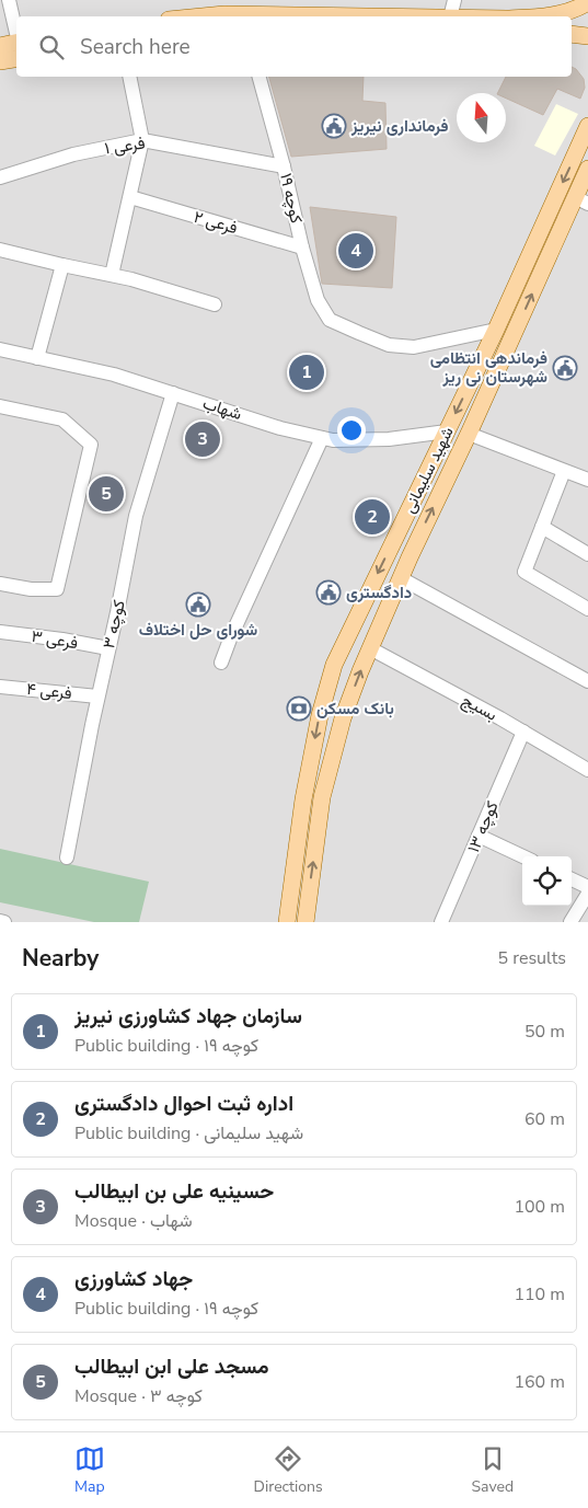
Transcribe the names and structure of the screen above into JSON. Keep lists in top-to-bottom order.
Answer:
{
  "streets": {
    "main road": ["شهید سلیمانی"],
    "street": [
      "فرعی ۱",
      "کوچه ۱۹",
      "فرعی ۲",
      "شهاب",
      "کوچه ۳",
      "فرعی ۳",
      "فرعی ۴",
      "بسیج",
      "کوچه ۱۳"
    ]
  },
  "crossings": [
    ["فرعی ۱", "کوچه ۱۹"],
    ["کوچه ۱۹", "فرعی ۲"],
    ["کوچه ۱۹", "شهید سلیمانی"],
    ["شهاب", "شهید سلیمانی"],
    ["شهاب", "کوچه ۳"],
    ["شهید سلیمانی", "بسیج"],
    ["کوچه ۳", "فرعی ۳"],
    ["کوچه ۳", "فرعی ۴"],
    ["بسیج", "کوچه ۱۳"]
  ],
  "places": {
    "public building": [
      "فرمانداری نیریز",
      "فرماندهی انتظامی شهرستان نی ریز",
      "دادگستری",
      "شورای حل اختلاف"
    ],
    "bank": ["بانک مسکن"]
  },
  "north": "top",
  "page": {
    "search": "Search here",
    "pins": [
      "4",
      "1",
      "3",
      "5",
      "2"
    ],
    "heading": ["Nearby", "5 results"],
    "list": [
      {
        "mark": "1",
        "name": "سازمان جهاد کشاورزی نیریز",
        "note": "Public building · کوچه ۱۹",
        "value": "50 m"
      },
      {
        "mark": "2",
        "name": "اداره ثبت احوال دادگستری",
        "note": "Public building · شهید سلیمانی",
        "value": "60 m"
      },
      {
        "mark": "3",
        "name": "حسینیه علی بن ابیطالب",
        "note": "Mosque · شهاب",
        "value": "100 m"
      },
      {
        "mark": "4",
        "name": "جهاد کشاورزی",
        "note": "Public building · کوچه ۱۹",
        "value": "110 m"
      },
      {
        "mark": "5",
        "name": "مسجد علی ابن ابیطالب",
        "note": "Mosque · کوچه ۳",
        "value": "160 m"
      }
    ],
    "nav": ["Map", "Directions", "Saved"]
  }
}
